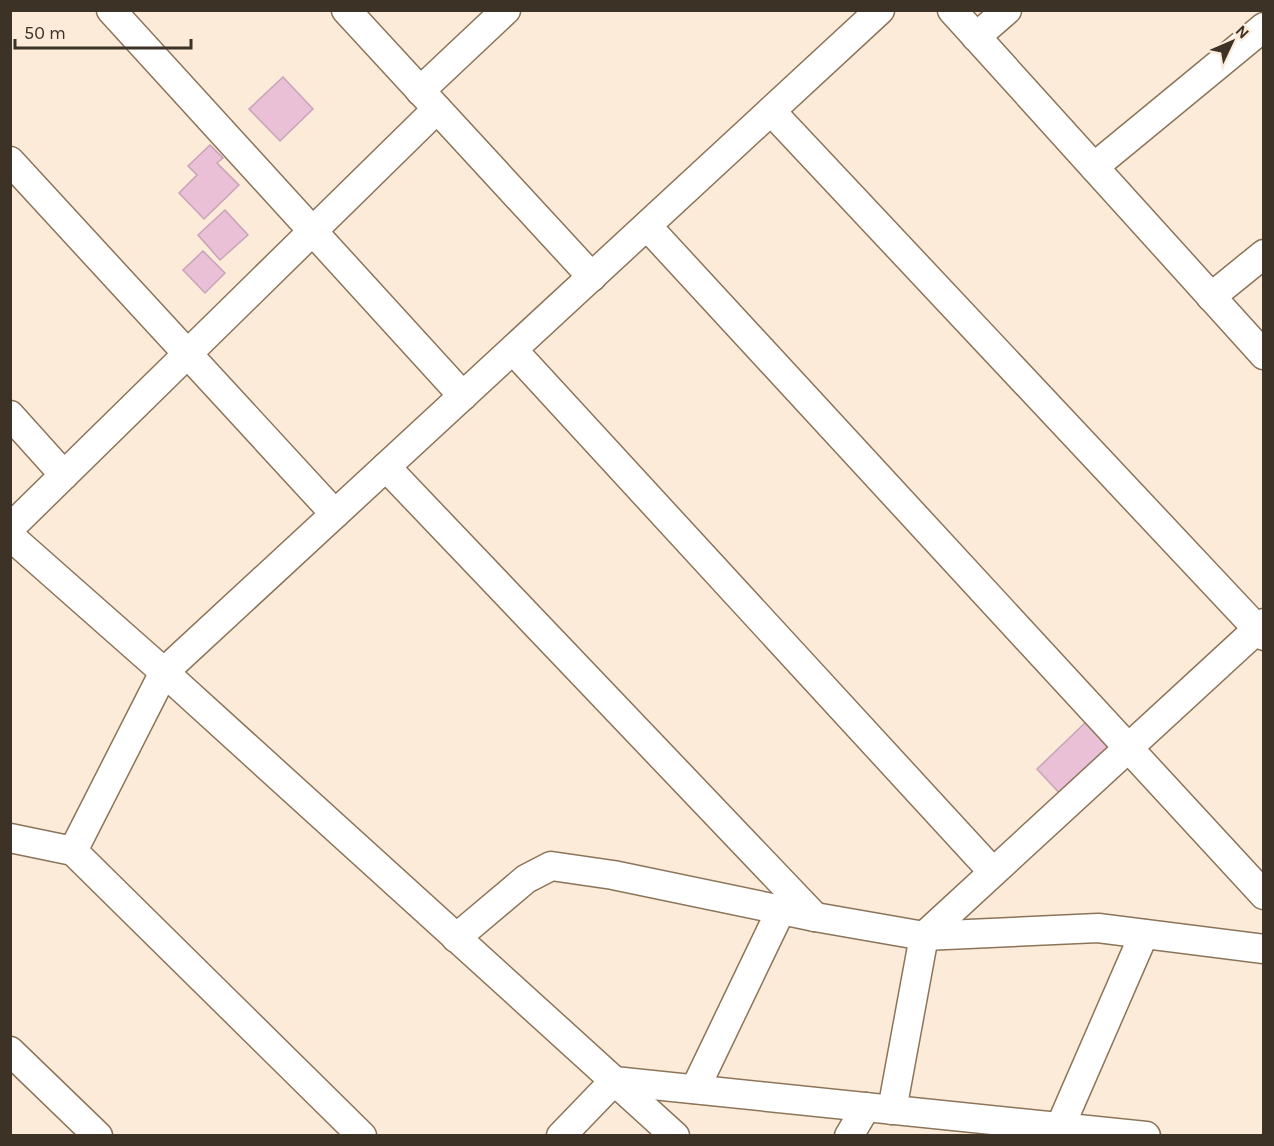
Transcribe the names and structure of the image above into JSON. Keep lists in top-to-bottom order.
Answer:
{
  "scale_bar": "50 m",
  "north": "top right"
}
